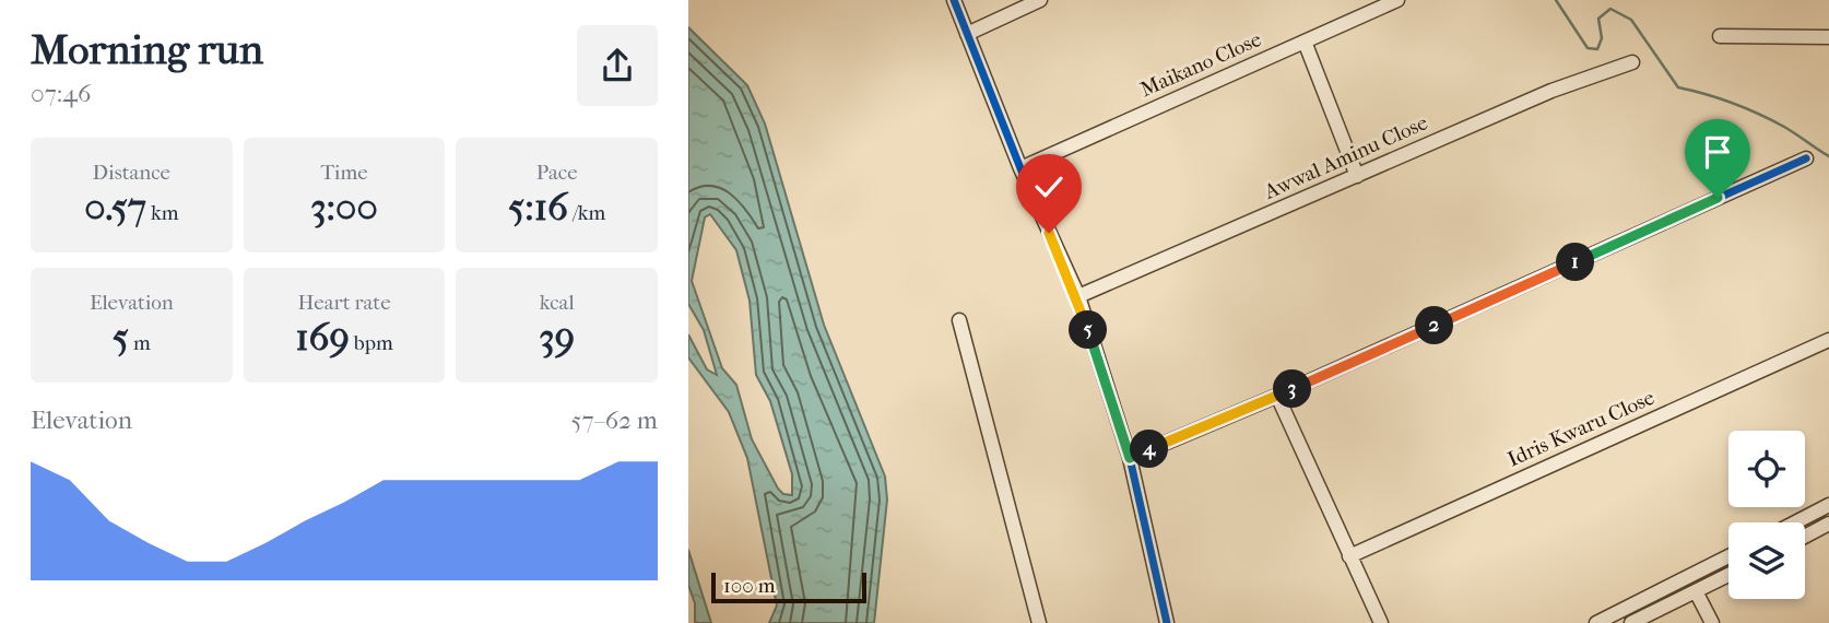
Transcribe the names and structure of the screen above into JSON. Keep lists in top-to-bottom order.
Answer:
{
  "streets": {
    "street": ["Maikano Close", "Awwal Aminu Close", "Idris Kwaru Close"]
  },
  "scale_bar": "100 m",
  "page": {
    "heading": ["Morning run", "07:46"],
    "stats": [
      ["Distance", "0.57 km"],
      ["Time", "3:00"],
      ["Pace", "5:16 /km"],
      ["Elevation", "5 m"],
      ["Heart rate", "169 bpm"],
      ["kcal", "39"]
    ],
    "pins": [
      "1",
      "2",
      "5",
      "3",
      "4"
    ],
    "chart": ["Elevation", "57–62 m"],
    "scale": "100 m"
  }
}
